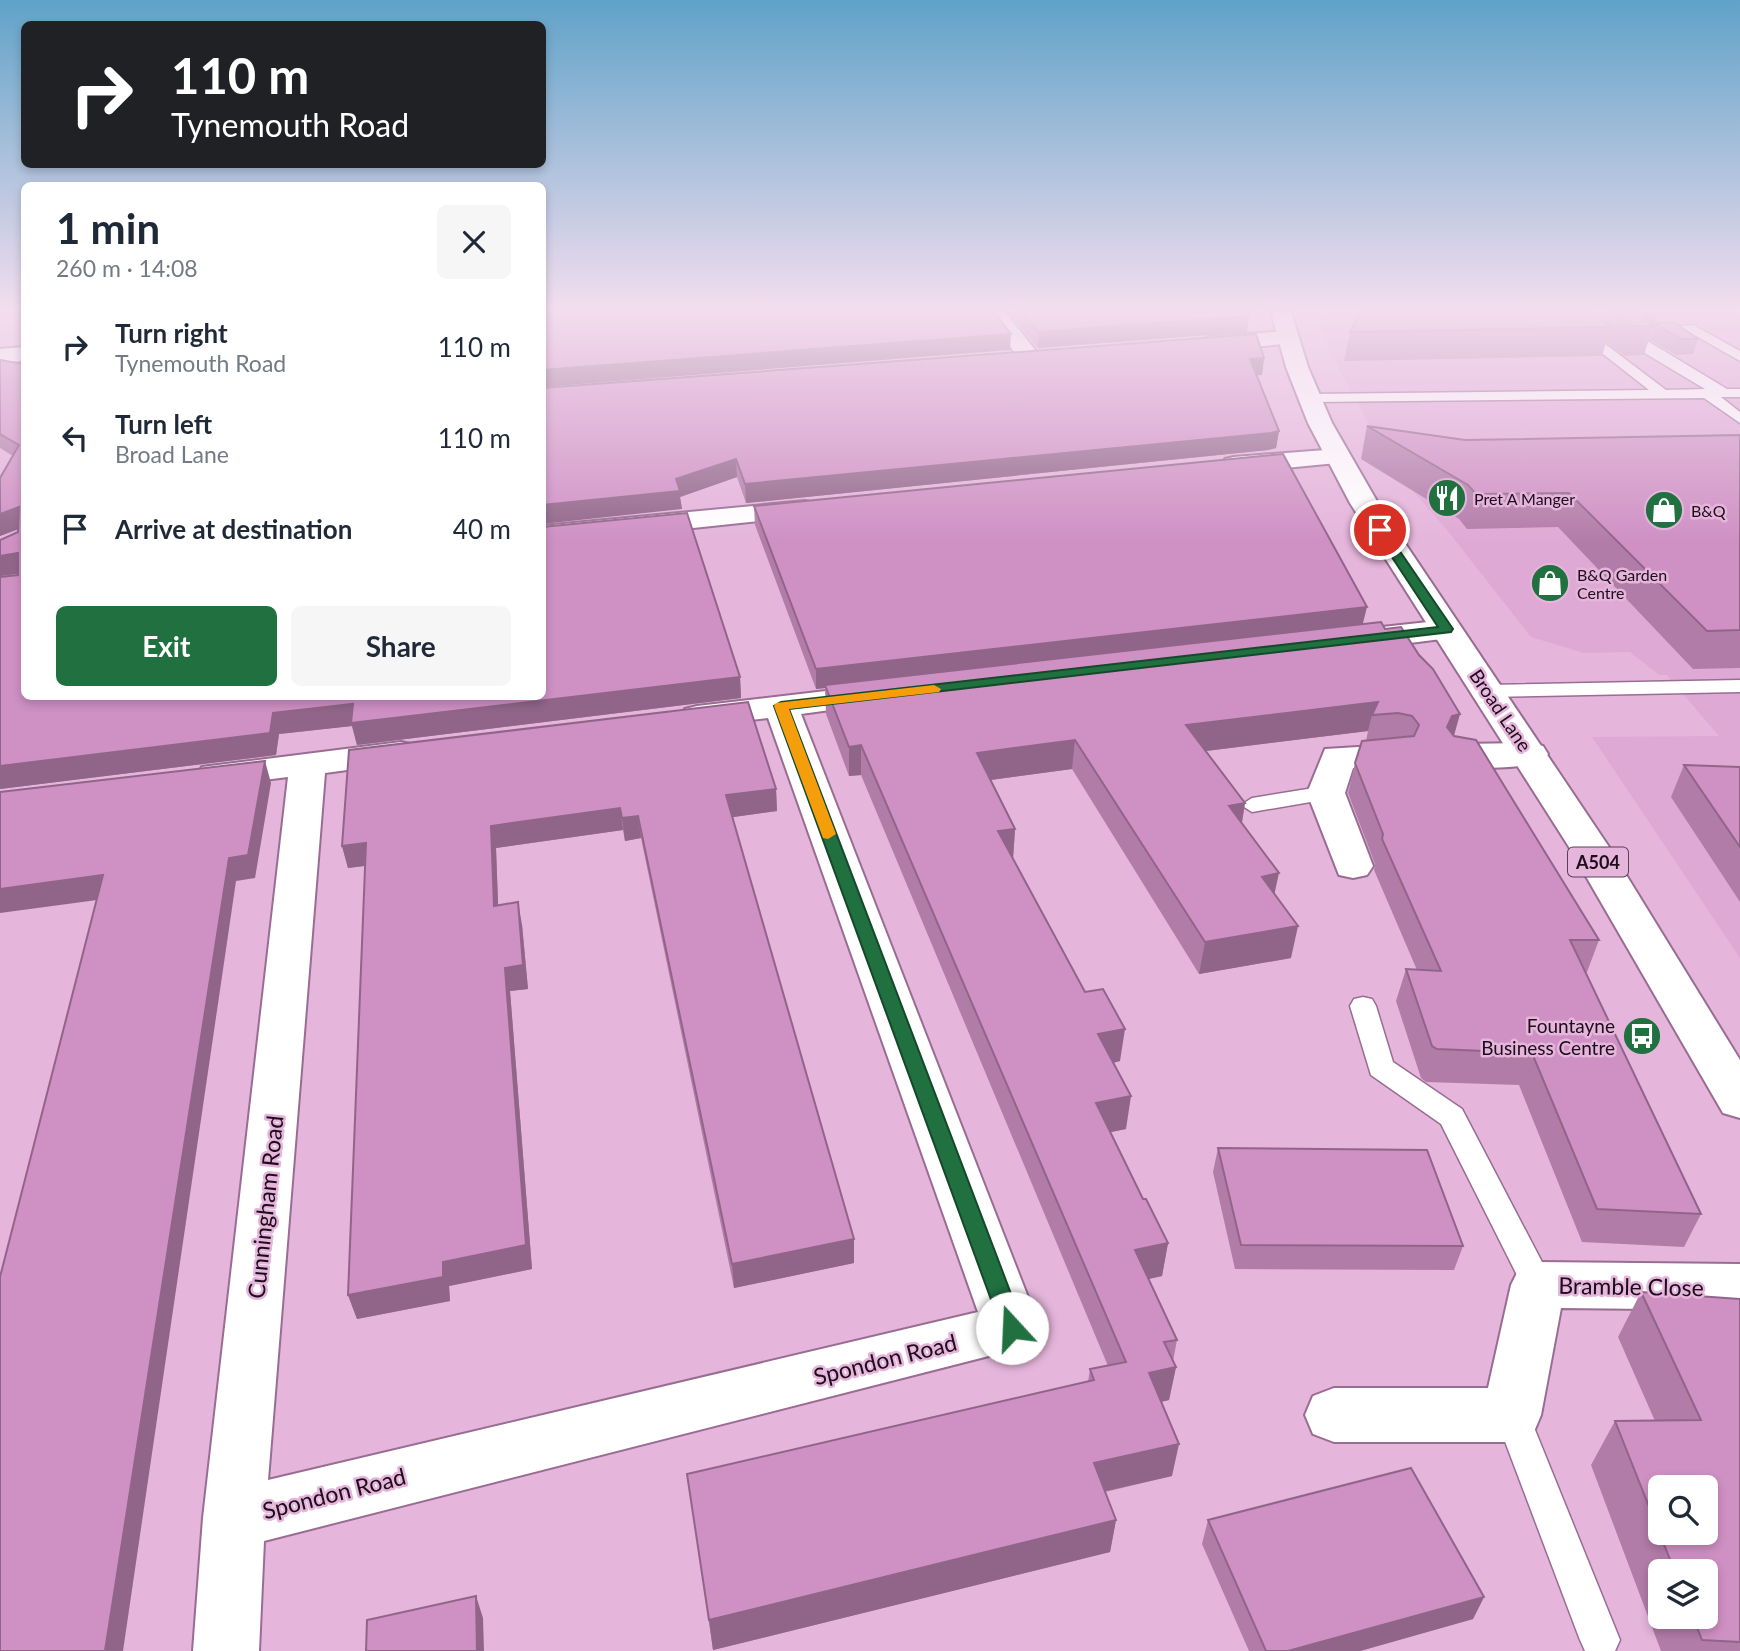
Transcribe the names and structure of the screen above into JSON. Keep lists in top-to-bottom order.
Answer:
{
  "streets": {
    "street": [
      "Broad Lane",
      "A504",
      "Cunningham Road",
      "Bramble Close",
      "Spondon Road"
    ]
  },
  "crossings": [
    ["Cunningham Road", "Spondon Road"]
  ],
  "places": {
    "restaurant": ["Pret A Manger"],
    "shop": ["B&Q", "B&Q Garden Centre"],
    "bus stop": ["Fountayne Business Centre"]
  },
  "page": {
    "turn": ["110 m", "Tynemouth Road"],
    "heading": ["1 min", "260 m · 14:08"],
    "list": [
      {
        "name": "Turn right",
        "note": "Tynemouth Road",
        "value": "110 m"
      },
      {
        "name": "Turn left",
        "note": "Broad Lane",
        "value": "110 m"
      },
      {
        "name": "Arrive at destination",
        "value": "40 m"
      }
    ],
    "buttons": ["Exit", "Share"]
  }
}
